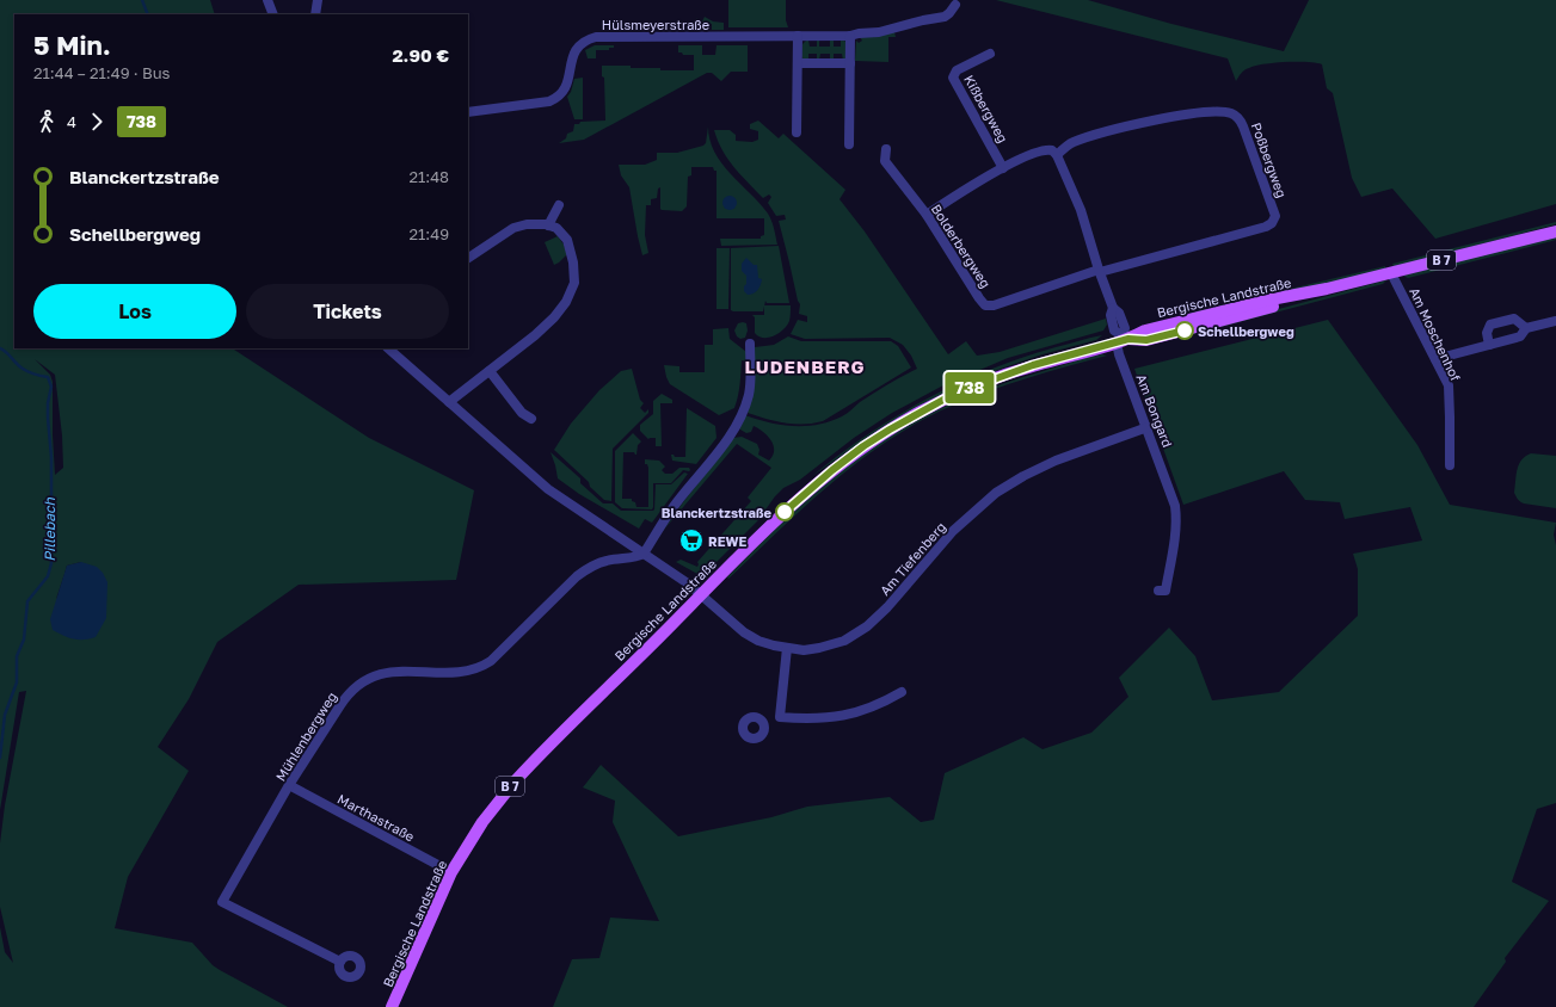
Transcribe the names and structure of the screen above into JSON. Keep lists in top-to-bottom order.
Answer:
{
  "streets": {
    "main road": ["B 7", "Bergische Landstraße"],
    "street": [
      "Hülsmeyerstraße",
      "Kißbergweg",
      "Poßbergweg",
      "Bolderbergweg",
      "Am Moschenhof",
      "Am Bongard",
      "Am Tiefenberg",
      "Mühlenbergweg",
      "Marthastraße"
    ]
  },
  "crossings": [
    ["Poßbergweg", "Bolderbergweg"],
    ["Bergische Landstraße", "Am Moschenhof"],
    ["Bergische Landstraße", "Am Bongard"],
    ["Bergische Landstraße", "Am Tiefenberg"],
    ["Bergische Landstraße", "Marthastraße"],
    ["Am Bongard", "Am Tiefenberg"],
    ["Mühlenbergweg", "Marthastraße"]
  ],
  "districts": ["LUDENBERG"],
  "water": ["Pillebach"],
  "places": {
    "other": ["Schellbergweg", "Blanckertzstraße"],
    "supermarket": ["REWE"]
  },
  "lines": ["bus line 738"],
  "page": {
    "on_map": "738",
    "heading": ["5 Min.", "21:44 – 21:49 · Bus", "2.90 €"],
    "legs": ["4", "738"],
    "list": [
      {
        "name": "Blanckertzstraße",
        "value": "21:48"
      },
      {
        "name": "Schellbergweg",
        "value": "21:49"
      }
    ],
    "buttons": ["Los", "Tickets"]
  }
}
